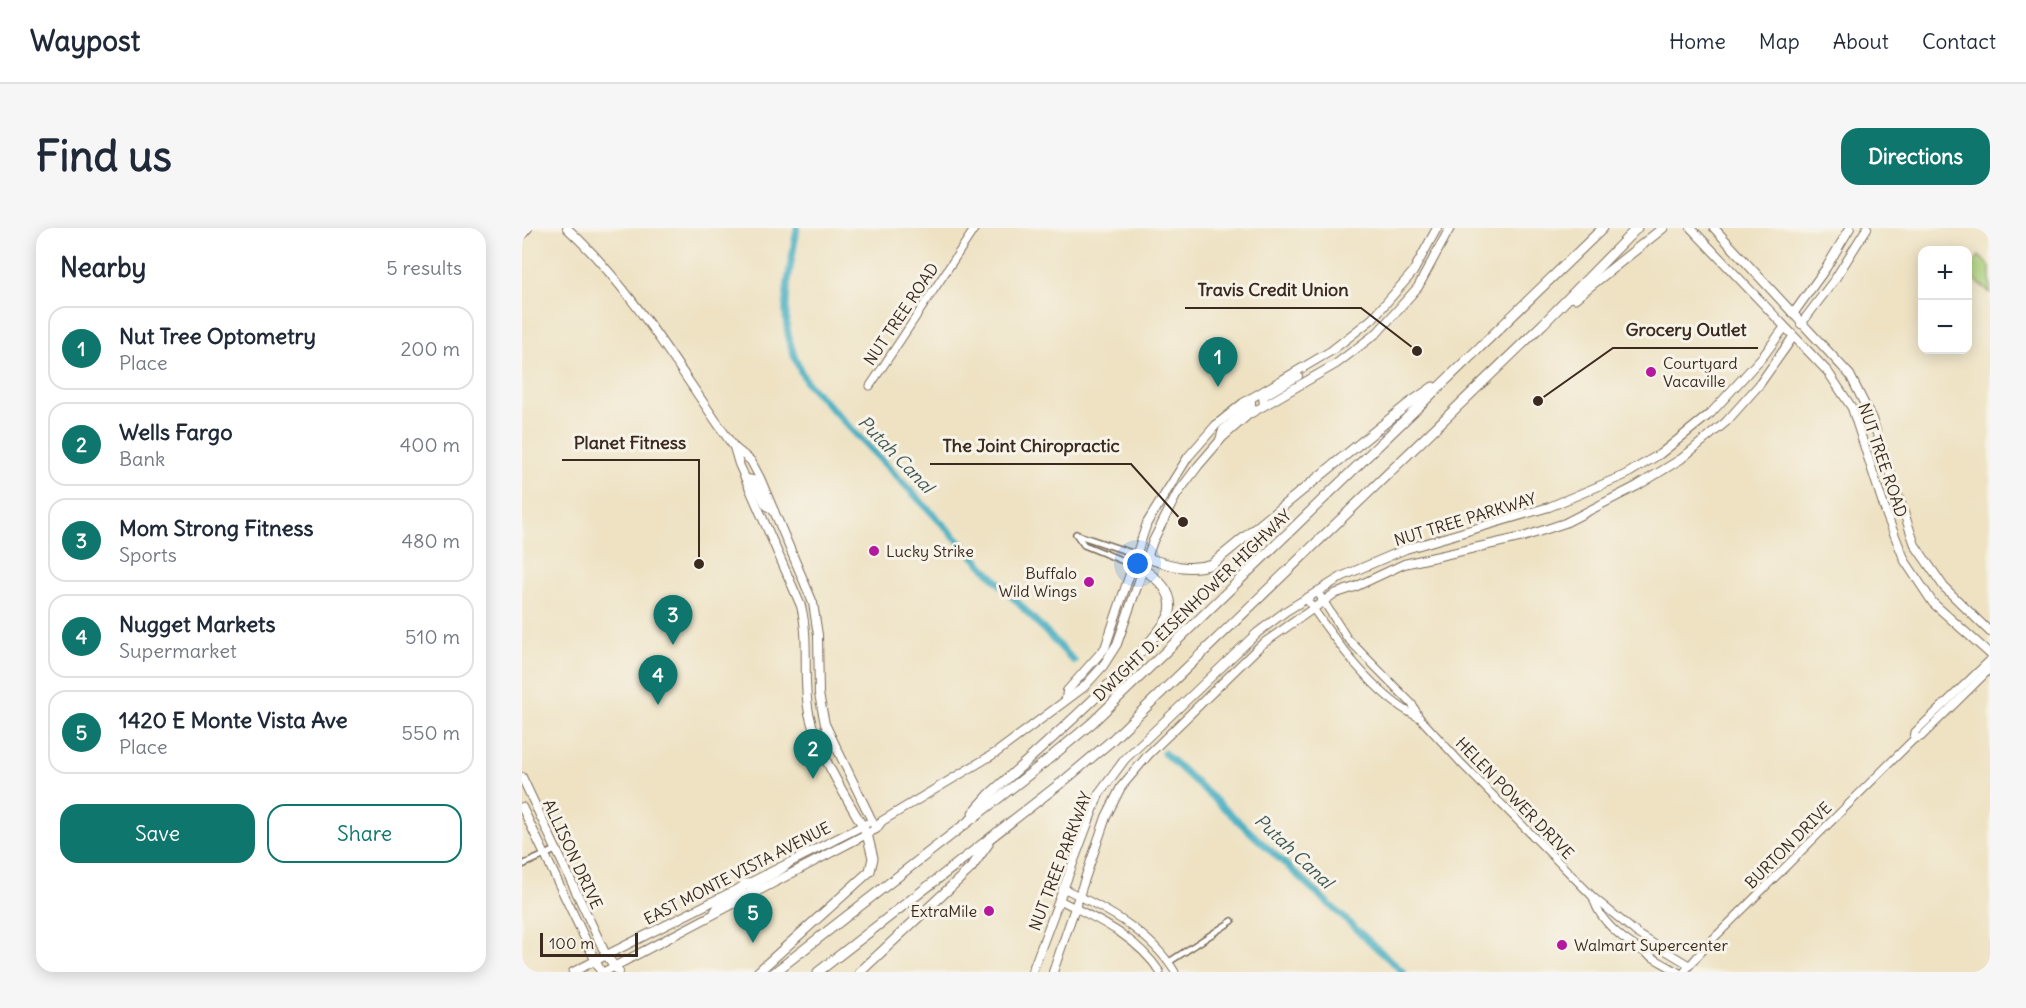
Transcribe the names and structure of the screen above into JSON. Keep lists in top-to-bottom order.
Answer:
{
  "streets": {
    "highway": ["DWIGHT D. EISENHOWER HIGHWAY"],
    "main road": [
      "NUT TREE ROAD",
      "NUT TREE PARKWAY",
      "ALLISON DRIVE",
      "EAST MONTE VISTA AVENUE"
    ],
    "street": ["HELEN POWER DRIVE", "BURTON DRIVE"]
  },
  "crossings": [
    ["NUT TREE ROAD", "NUT TREE PARKWAY"],
    ["NUT TREE PARKWAY", "HELEN POWER DRIVE"],
    ["HELEN POWER DRIVE", "BURTON DRIVE"],
    ["ALLISON DRIVE", "EAST MONTE VISTA AVENUE"]
  ],
  "water": ["Putah Canal"],
  "places": [
    "Travis Credit Union",
    "Courtyard Vacaville",
    "Grocery Outlet",
    "The Joint Chiropractic",
    "Lucky Strike",
    "Planet Fitness",
    "Buffalo Wild Wings",
    "ExtraMile",
    "Walmart Supercenter"
  ],
  "scale_bar": "100 m",
  "page": {
    "header": "Waypost",
    "nav": [
      "Home",
      "Map",
      "About",
      "Contact"
    ],
    "buttons": [
      "Directions",
      ["Save", "Share"]
    ],
    "title": "Find us",
    "heading": ["Nearby", "5 results"],
    "map_buttons": ["+", "−"],
    "list": [
      {
        "mark": "1",
        "name": "Nut Tree Optometry",
        "note": "Place",
        "value": "200 m"
      },
      {
        "mark": "2",
        "name": "Wells Fargo",
        "note": "Bank",
        "value": "400 m"
      },
      {
        "mark": "3",
        "name": "Mom Strong Fitness",
        "note": "Sports",
        "value": "480 m"
      },
      {
        "mark": "4",
        "name": "Nugget Markets",
        "note": "Supermarket",
        "value": "510 m"
      },
      {
        "mark": "5",
        "name": "1420 E Monte Vista Ave",
        "note": "Place",
        "value": "550 m"
      }
    ],
    "pins": [
      "1",
      "3",
      "4",
      "2",
      "5"
    ],
    "scale": "100 m"
  }
}
